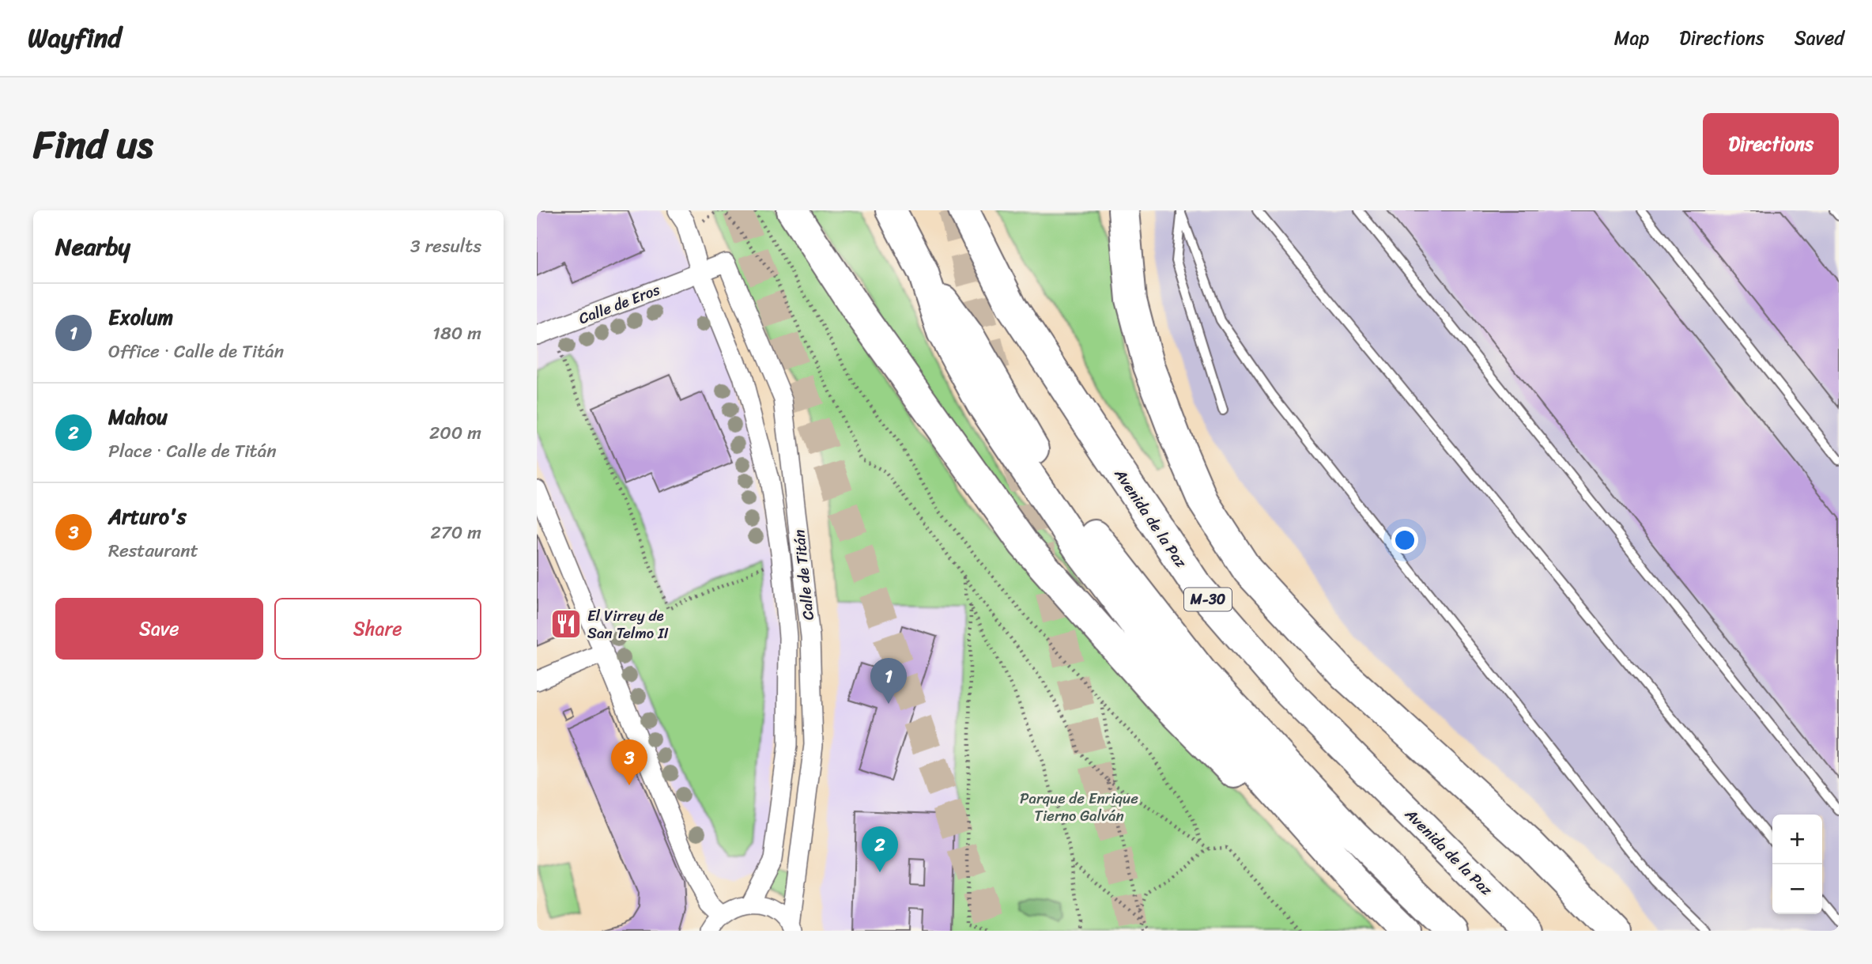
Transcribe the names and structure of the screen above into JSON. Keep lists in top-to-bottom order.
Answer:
{
  "streets": {
    "highway": ["Avenida de la Paz", "M-30"],
    "street": ["Calle de Eros", "Calle de Titán"]
  },
  "crossings": [
    ["Calle de Eros", "Calle de Titán"]
  ],
  "parks": ["Parque de Enrique Tierno Galván"],
  "places": {
    "restaurant": ["El Virrey de San Telmo II"]
  },
  "page": {
    "header": "Wayfind",
    "nav": ["Map", "Directions", "Saved"],
    "title": "Find us",
    "buttons": [
      "Directions",
      ["Save", "Share"]
    ],
    "heading": ["Nearby", "3 results"],
    "list": [
      {
        "mark": "1",
        "name": "Exolum",
        "note": "Office · Calle de Titán",
        "value": "180 m"
      },
      {
        "mark": "2",
        "name": "Mahou",
        "note": "Place · Calle de Titán",
        "value": "200 m"
      },
      {
        "mark": "3",
        "name": "Arturo's",
        "note": "Restaurant",
        "value": "270 m"
      }
    ],
    "pins": ["1", "3", "2"],
    "map_buttons": ["+", "−"]
  }
}
